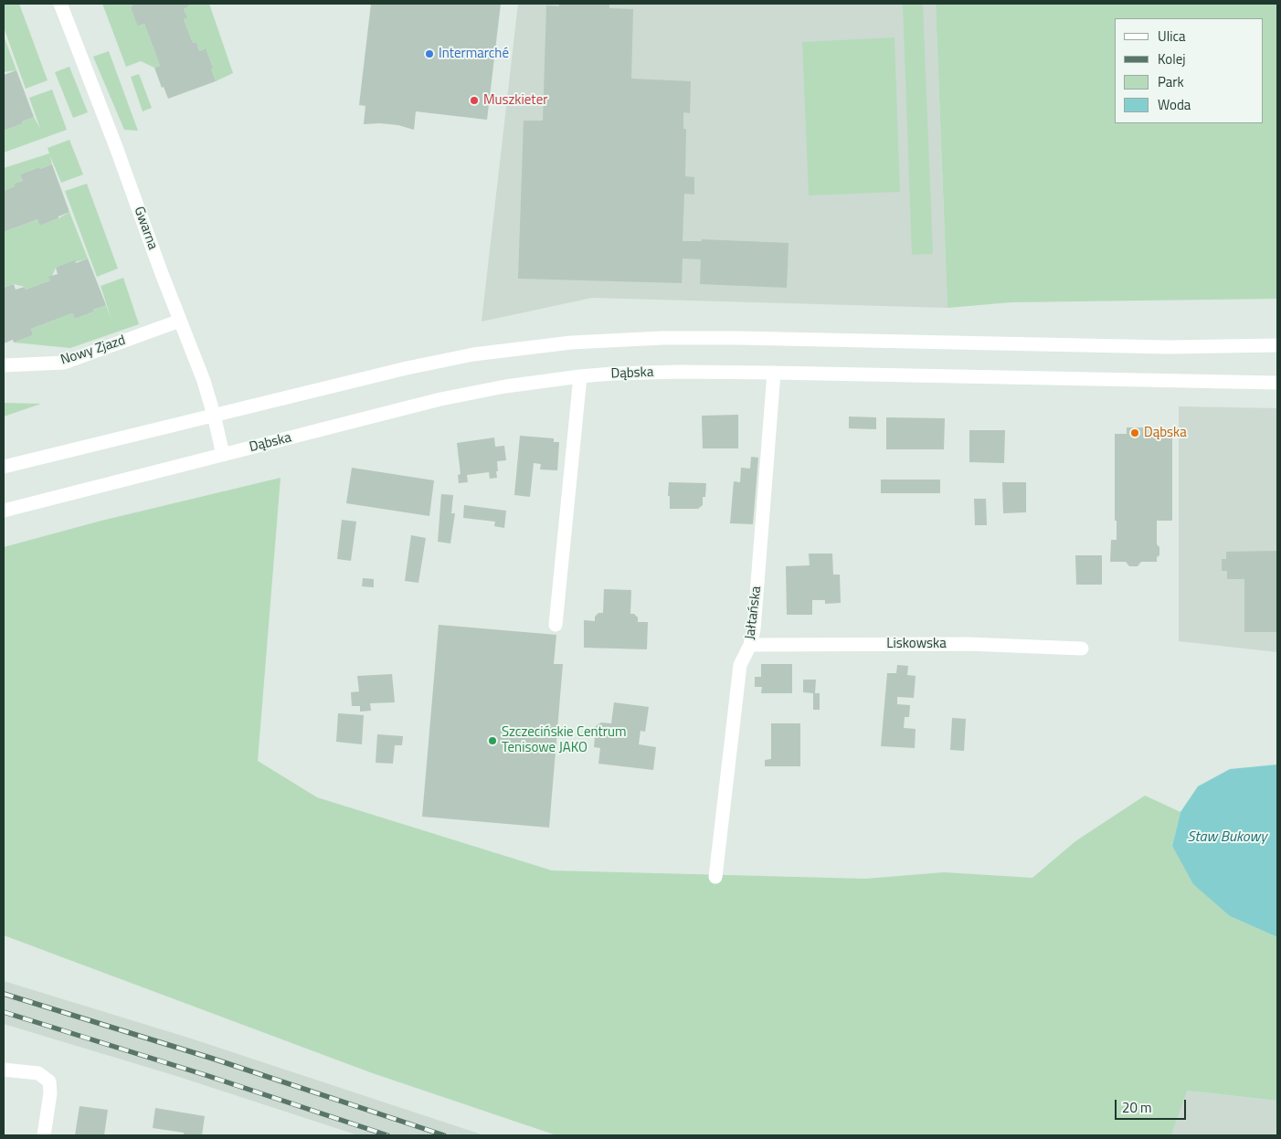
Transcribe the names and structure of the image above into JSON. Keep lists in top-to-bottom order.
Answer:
{
  "streets": {
    "street": [
      "Gwarna",
      "Nowy Zjazd",
      "Dąbska",
      "Jałtańska",
      "Liskowska"
    ]
  },
  "crossings": [
    ["Gwarna", "Nowy Zjazd"],
    ["Gwarna", "Dąbska"],
    ["Dąbska", "Jałtańska"],
    ["Jałtańska", "Liskowska"]
  ],
  "water": ["Staw Bukowy"],
  "places": [
    "Intermarché",
    "Muszkieter",
    "Dąbska",
    "Szczecińskie Centrum Tenisowe JAKO"
  ],
  "legend": [
    "Ulica",
    "Kolej",
    "Park",
    "Woda"
  ],
  "scale_bar": "20 m"
}
